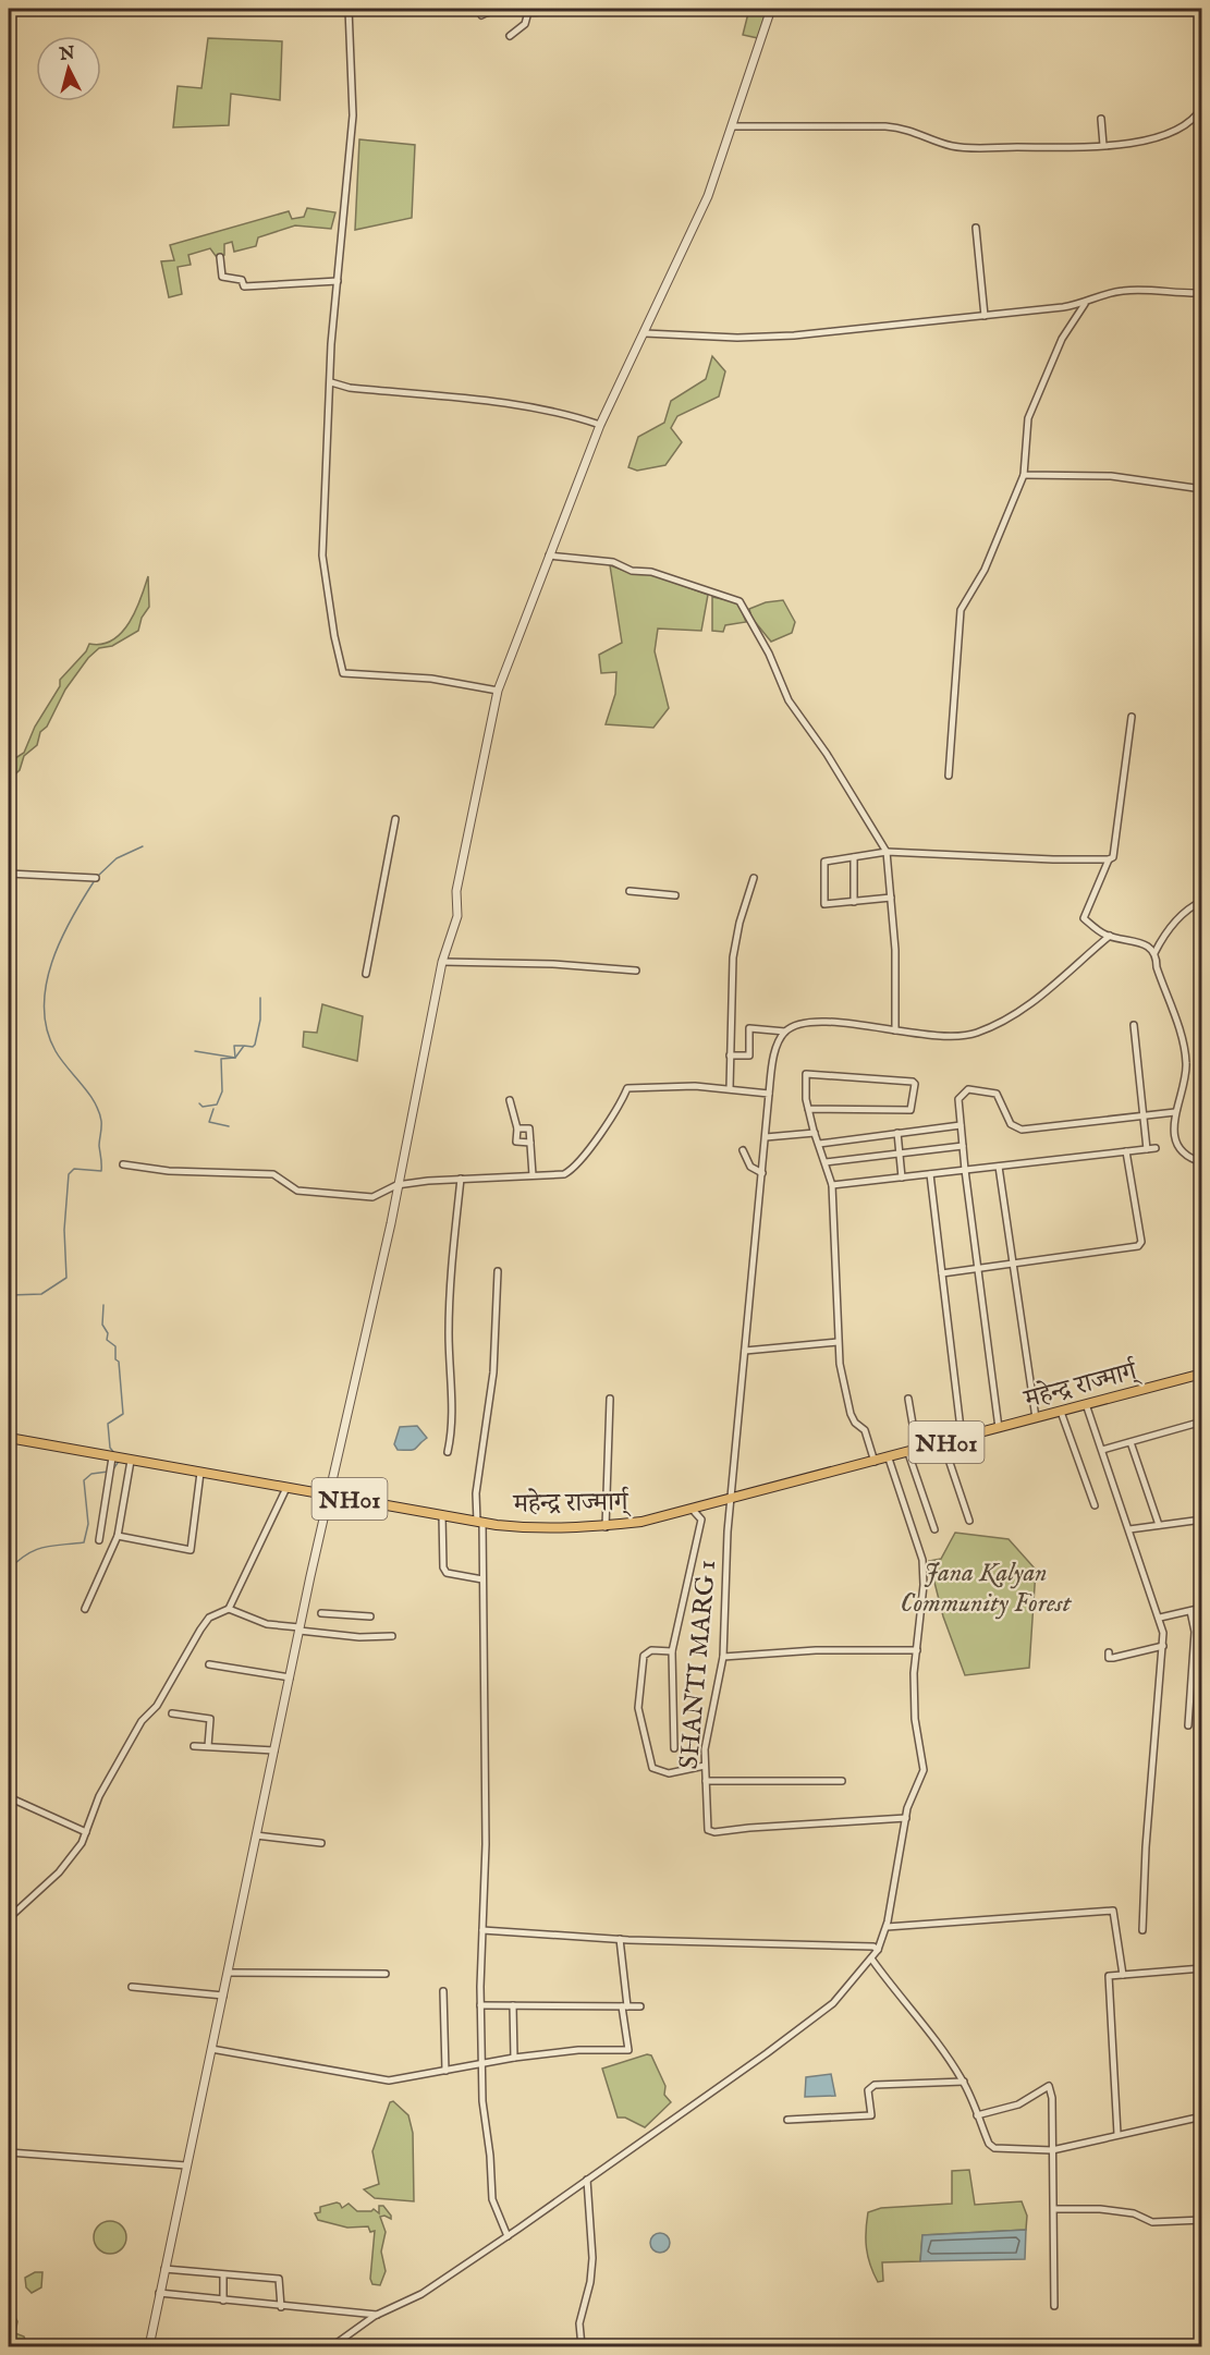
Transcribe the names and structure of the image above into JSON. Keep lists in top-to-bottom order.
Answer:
{
  "streets": {
    "highway": ["महेन्द्र राज्मार्ग्", "NH01"],
    "street": ["SHANTI MARG 1"]
  },
  "crossings": [
    ["महेन्द्र राज्मार्ग्", "SHANTI MARG 1"]
  ],
  "parks": ["Jana Kalyan Community Forest"],
  "north": "top"
}
